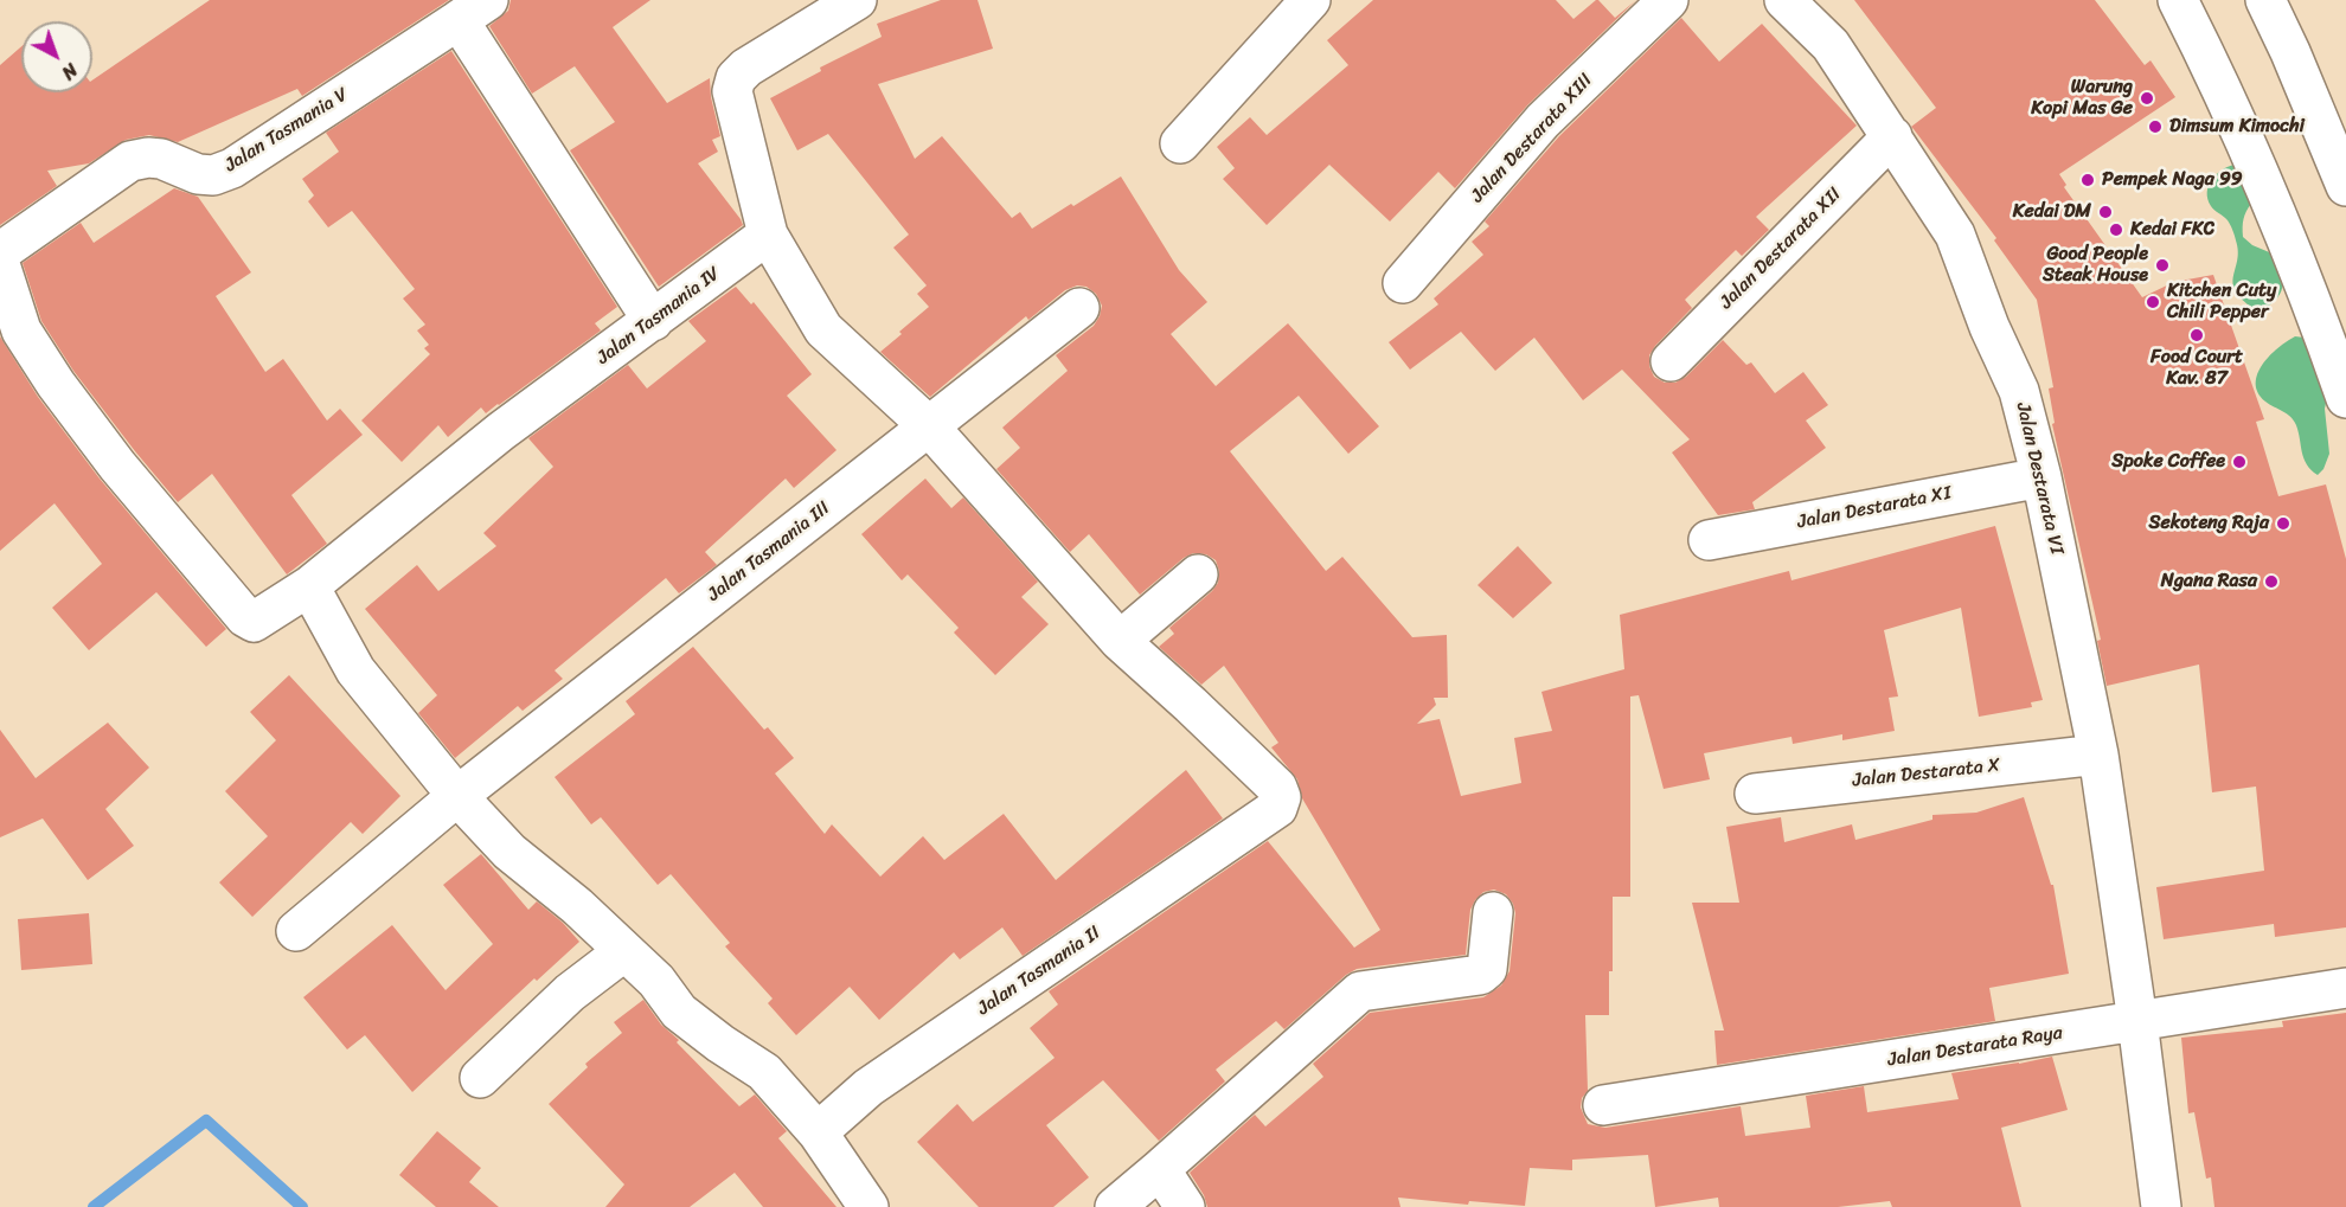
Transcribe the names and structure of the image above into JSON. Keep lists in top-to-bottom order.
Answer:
{
  "streets": {
    "street": [
      "Jalan Tasmania V",
      "Jalan Destarata XIII",
      "Jalan Destarata XII",
      "Jalan Tasmania IV",
      "Jalan Destarata VI",
      "Jalan Destarata XI",
      "Jalan Tasmania III",
      "Jalan Destarata X",
      "Jalan Tasmania II",
      "Jalan Destarata Raya"
    ]
  },
  "crossings": [
    ["Jalan Tasmania V", "Jalan Tasmania IV"],
    ["Jalan Destarata XII", "Jalan Destarata VI"],
    ["Jalan Destarata VI", "Jalan Destarata XI"],
    ["Jalan Destarata VI", "Jalan Destarata X"],
    ["Jalan Destarata VI", "Jalan Destarata Raya"]
  ],
  "places": [
    "Warung Kopi Mas Ge",
    "Dimsum Kimochi",
    "Pempek Naga 99",
    "Kedai DM",
    "Kedai FKC",
    "Good People Steak House",
    "Kitchen Cuty Chili Pepper",
    "Food Court Kav. 87",
    "Spoke Coffee",
    "Sekoteng Raja",
    "Ngana Rasa"
  ],
  "north": "bottom right"
}
